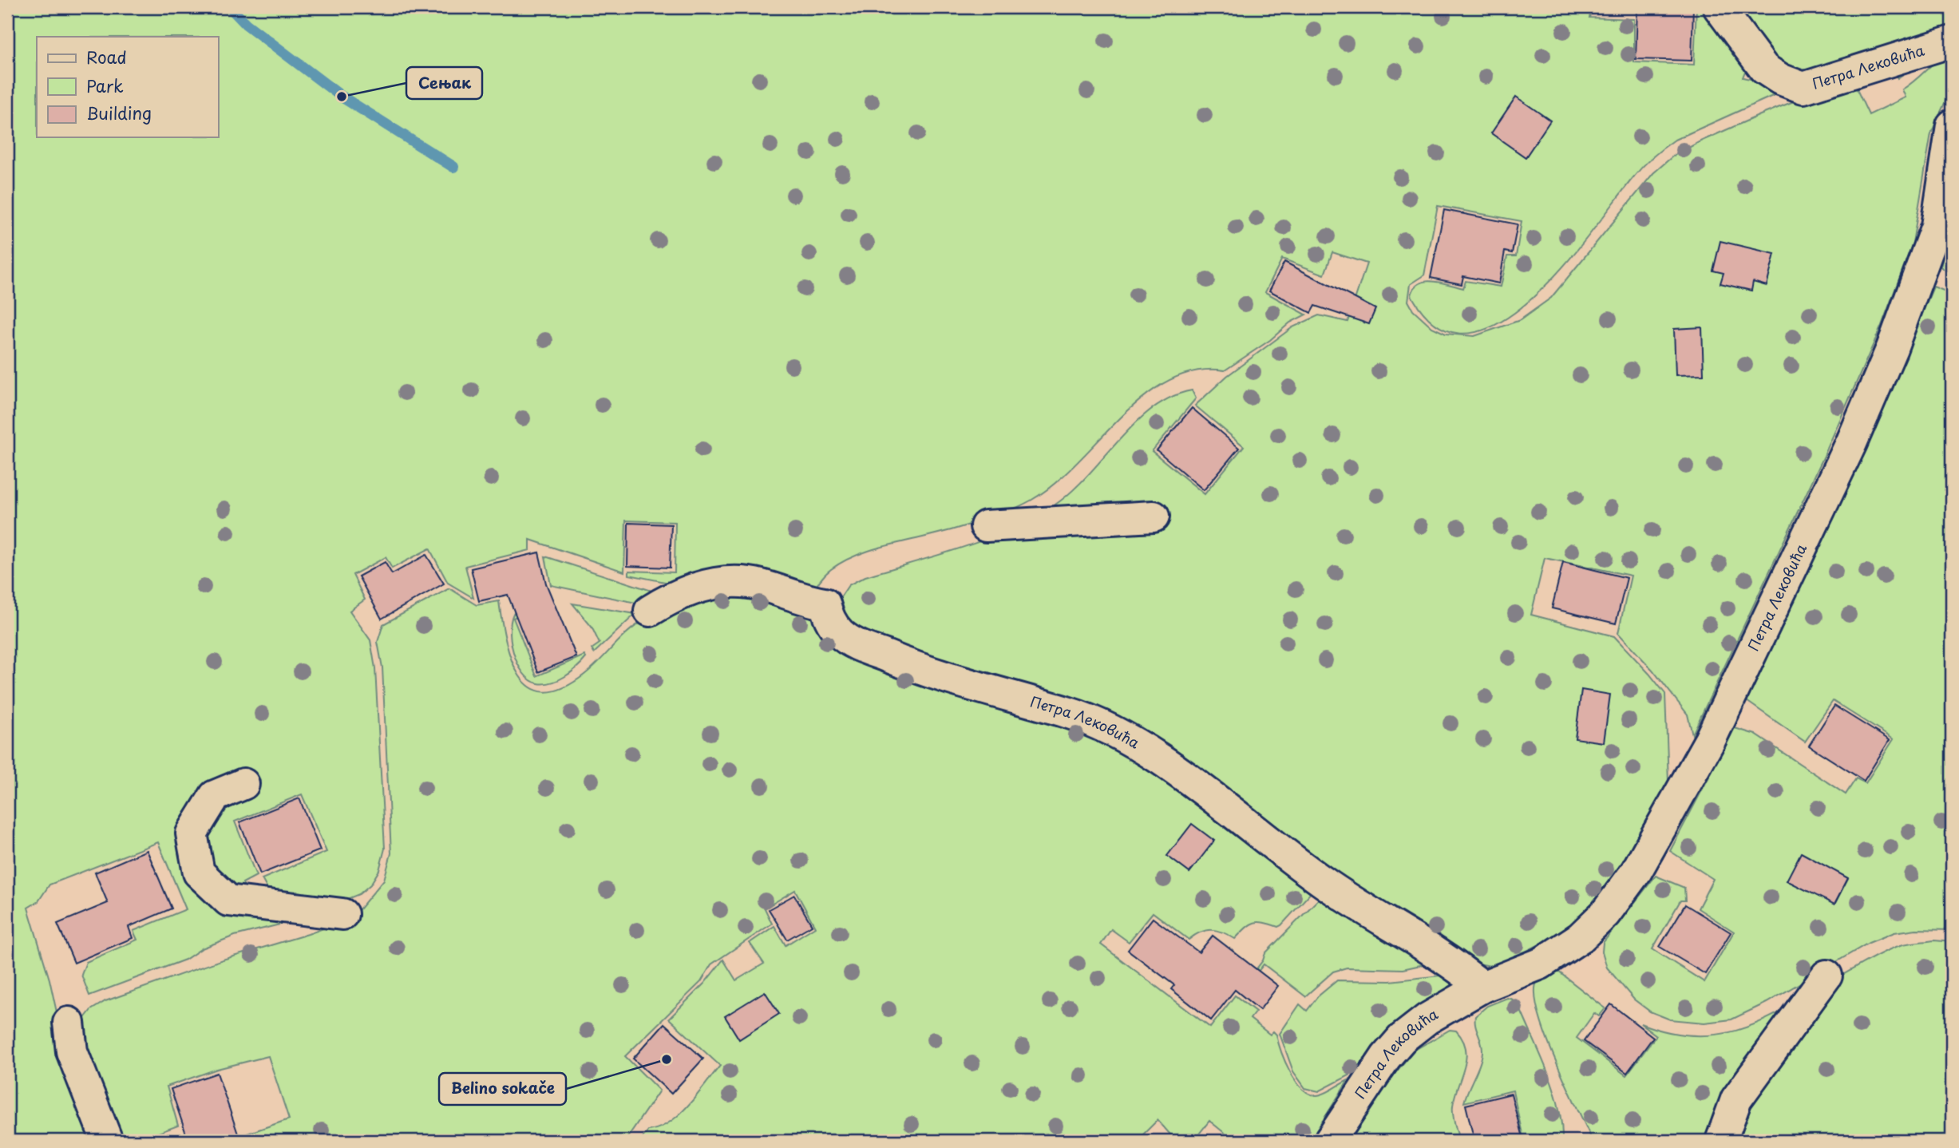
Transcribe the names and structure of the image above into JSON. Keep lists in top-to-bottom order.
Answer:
{
  "streets": {
    "street": ["Петра Лековића"]
  },
  "places": ["Сењак", "Belino sokače"],
  "legend": ["Road", "Park", "Building"]
}
